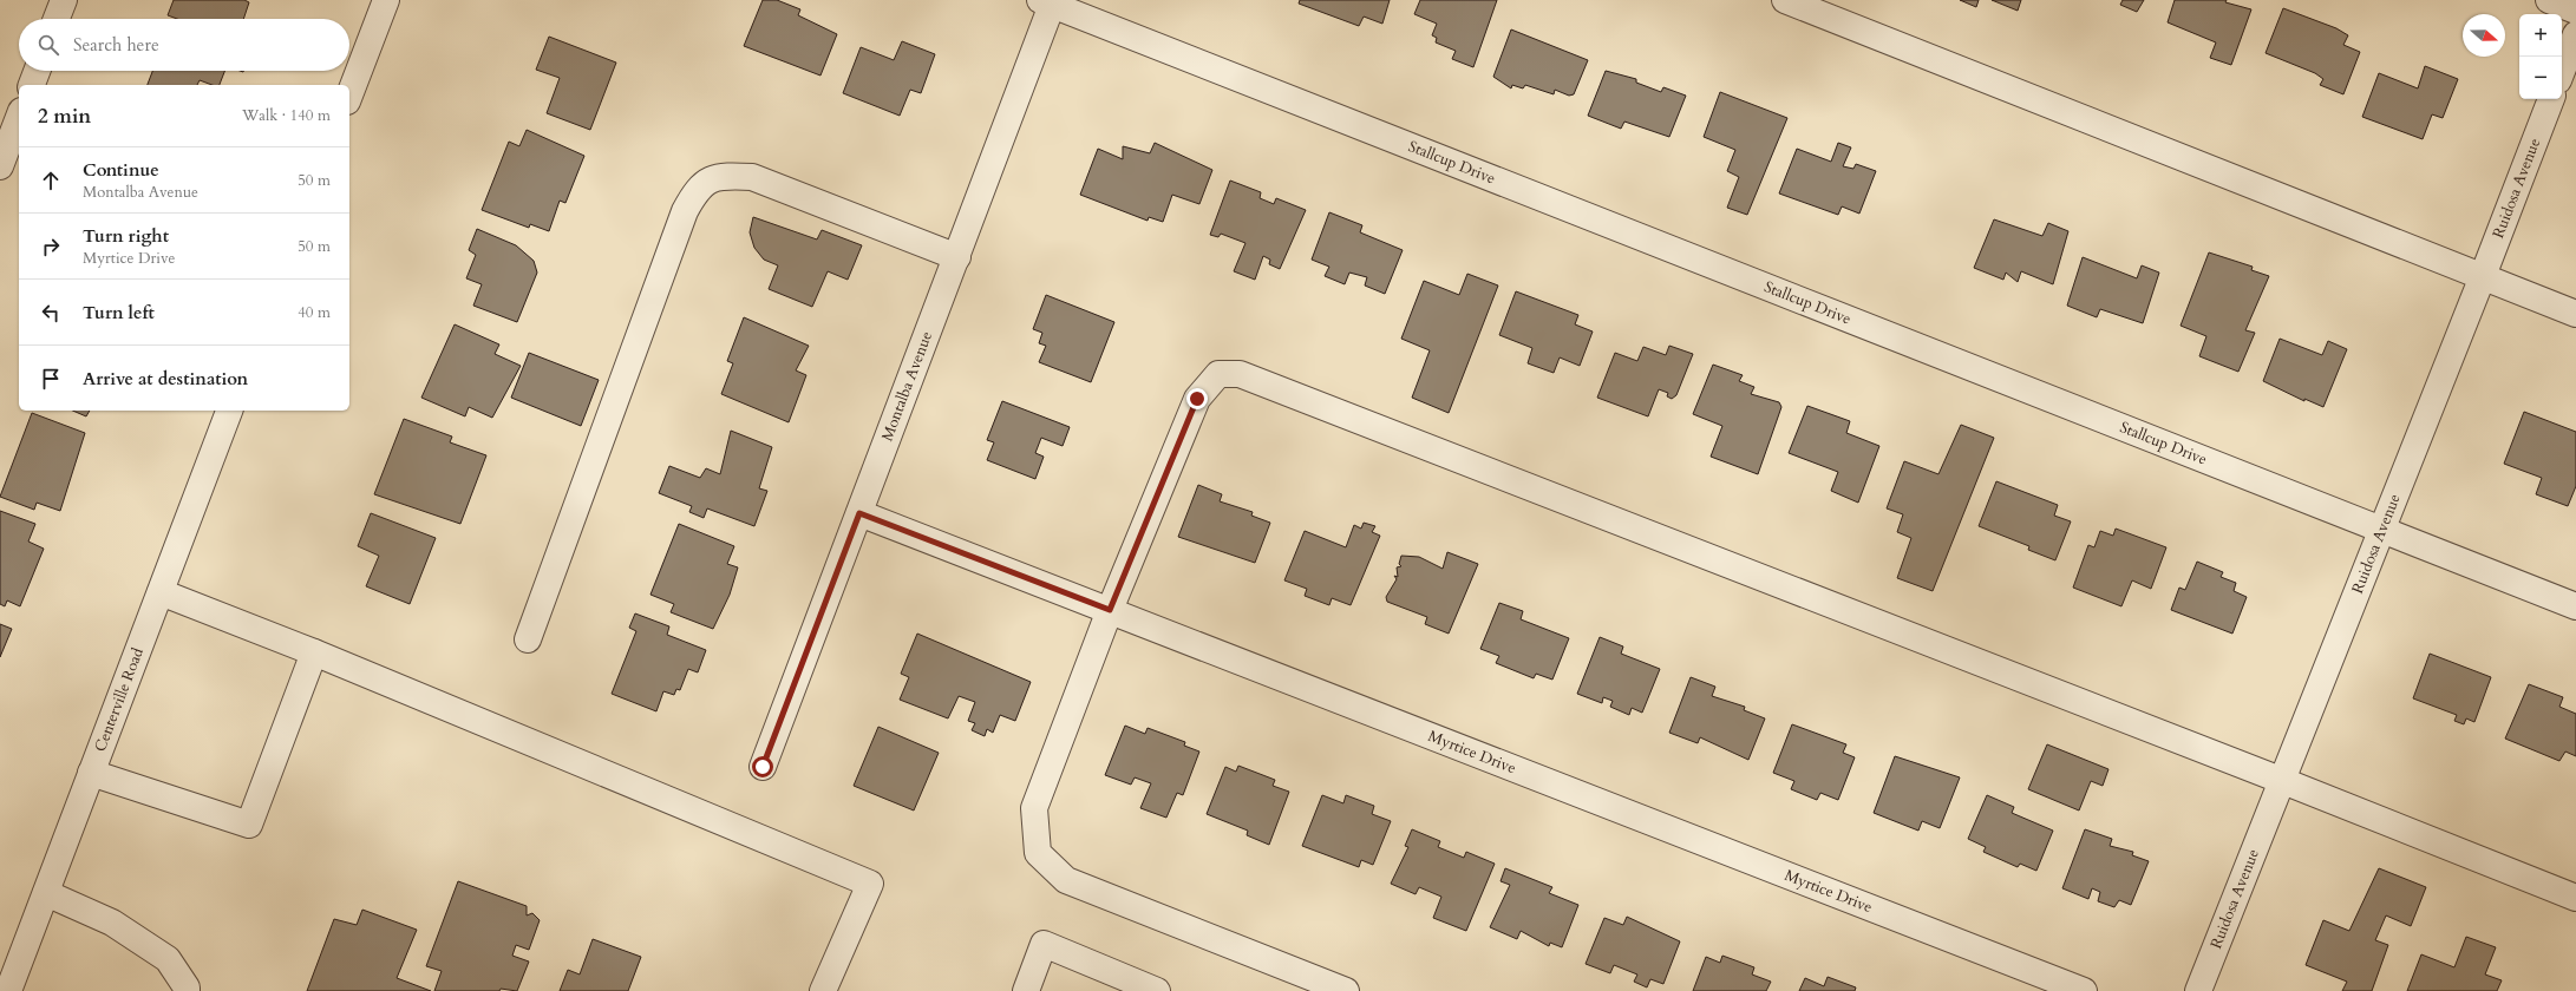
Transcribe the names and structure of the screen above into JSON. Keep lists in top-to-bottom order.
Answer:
{
  "streets": {
    "street": [
      "Stallcup Drive",
      "Ruidosa Avenue",
      "Montalba Avenue",
      "Centerville Road",
      "Myrtice Drive"
    ]
  },
  "crossings": [
    ["Stallcup Drive", "Ruidosa Avenue"],
    ["Stallcup Drive", "Montalba Avenue"],
    ["Montalba Avenue", "Myrtice Drive"]
  ],
  "north": "right",
  "page": {
    "map_buttons": ["+", "−"],
    "search": "Search here",
    "heading": ["2 min", "Walk · 140 m"],
    "list": [
      ["Continue", "Montalba Avenue", "50 m"],
      ["Turn right", "Myrtice Drive", "50 m"],
      ["Turn left", "40 m"],
      "Arrive at destination"
    ]
  }
}
